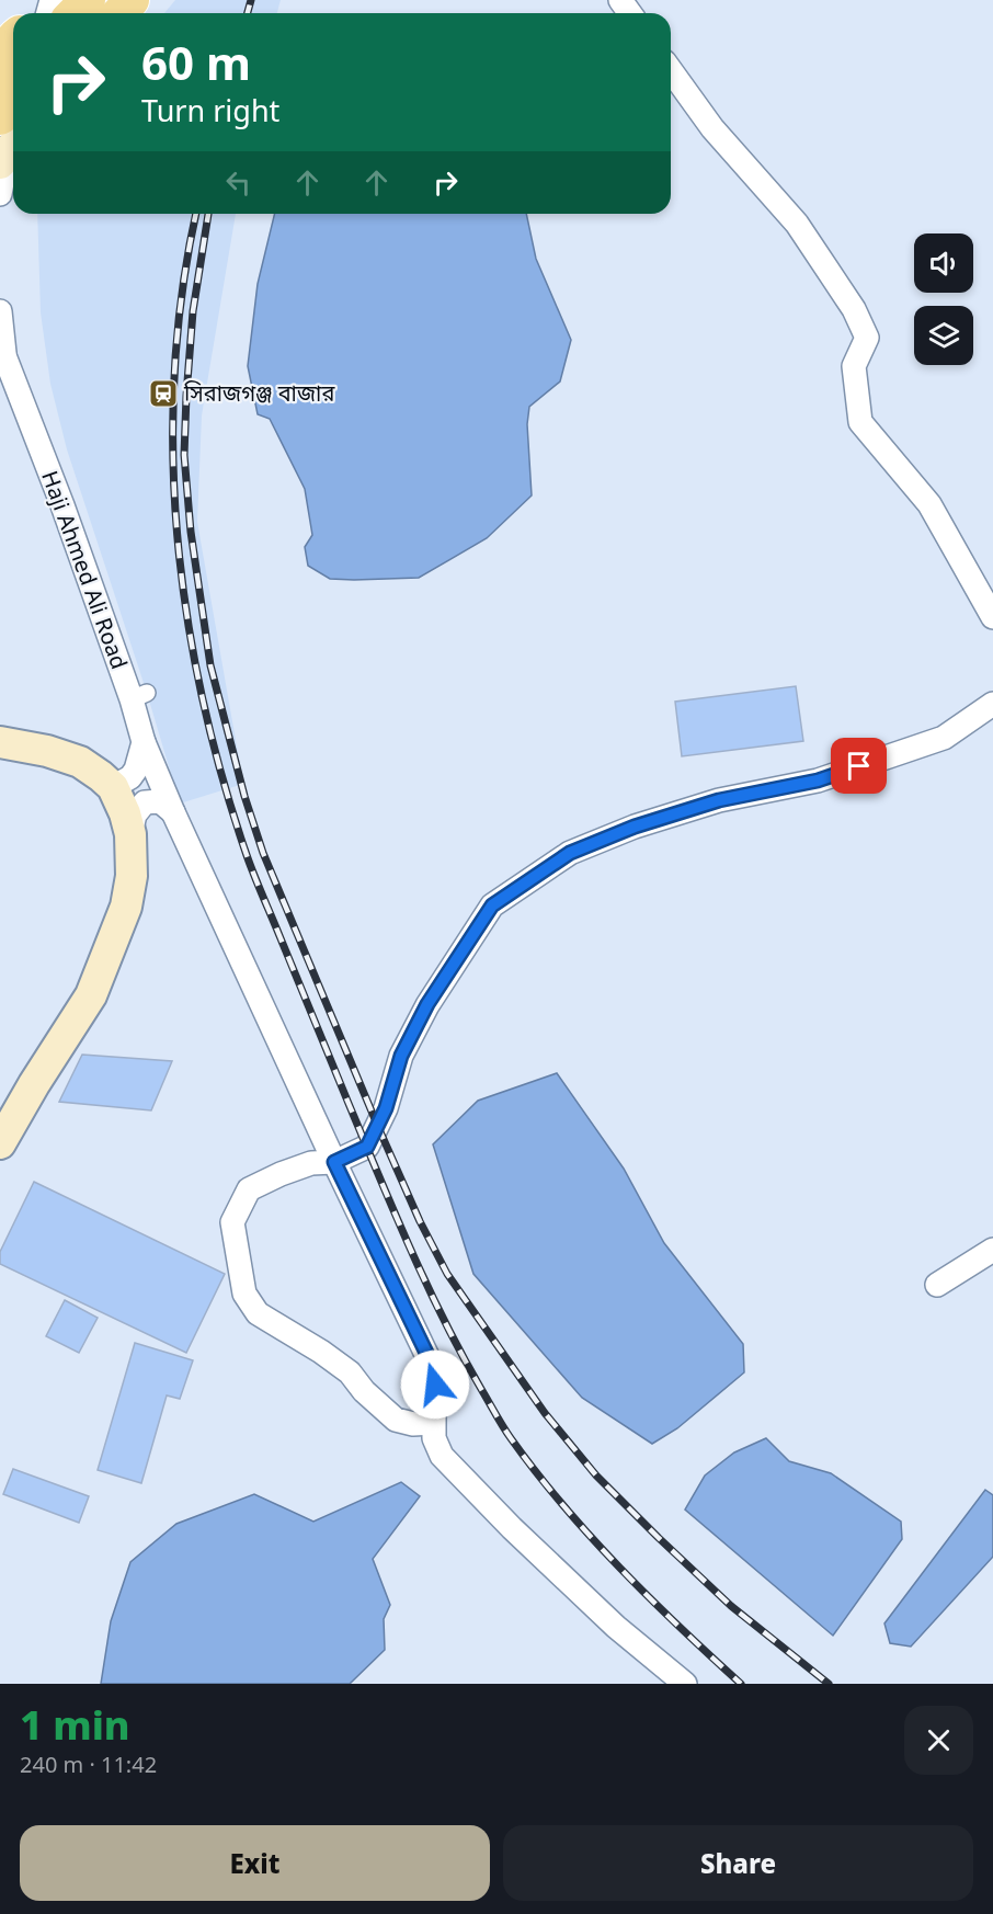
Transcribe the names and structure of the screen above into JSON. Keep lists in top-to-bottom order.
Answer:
{
  "streets": {
    "street": ["Haji Ahmed Ali Road"]
  },
  "places": {
    "station": ["সিরাজগঞ্জ বাজার"]
  },
  "page": {
    "turn": ["60 m", "Turn right"],
    "heading": ["1 min", "240 m · 11:42"],
    "buttons": ["Exit", "Share"]
  }
}
